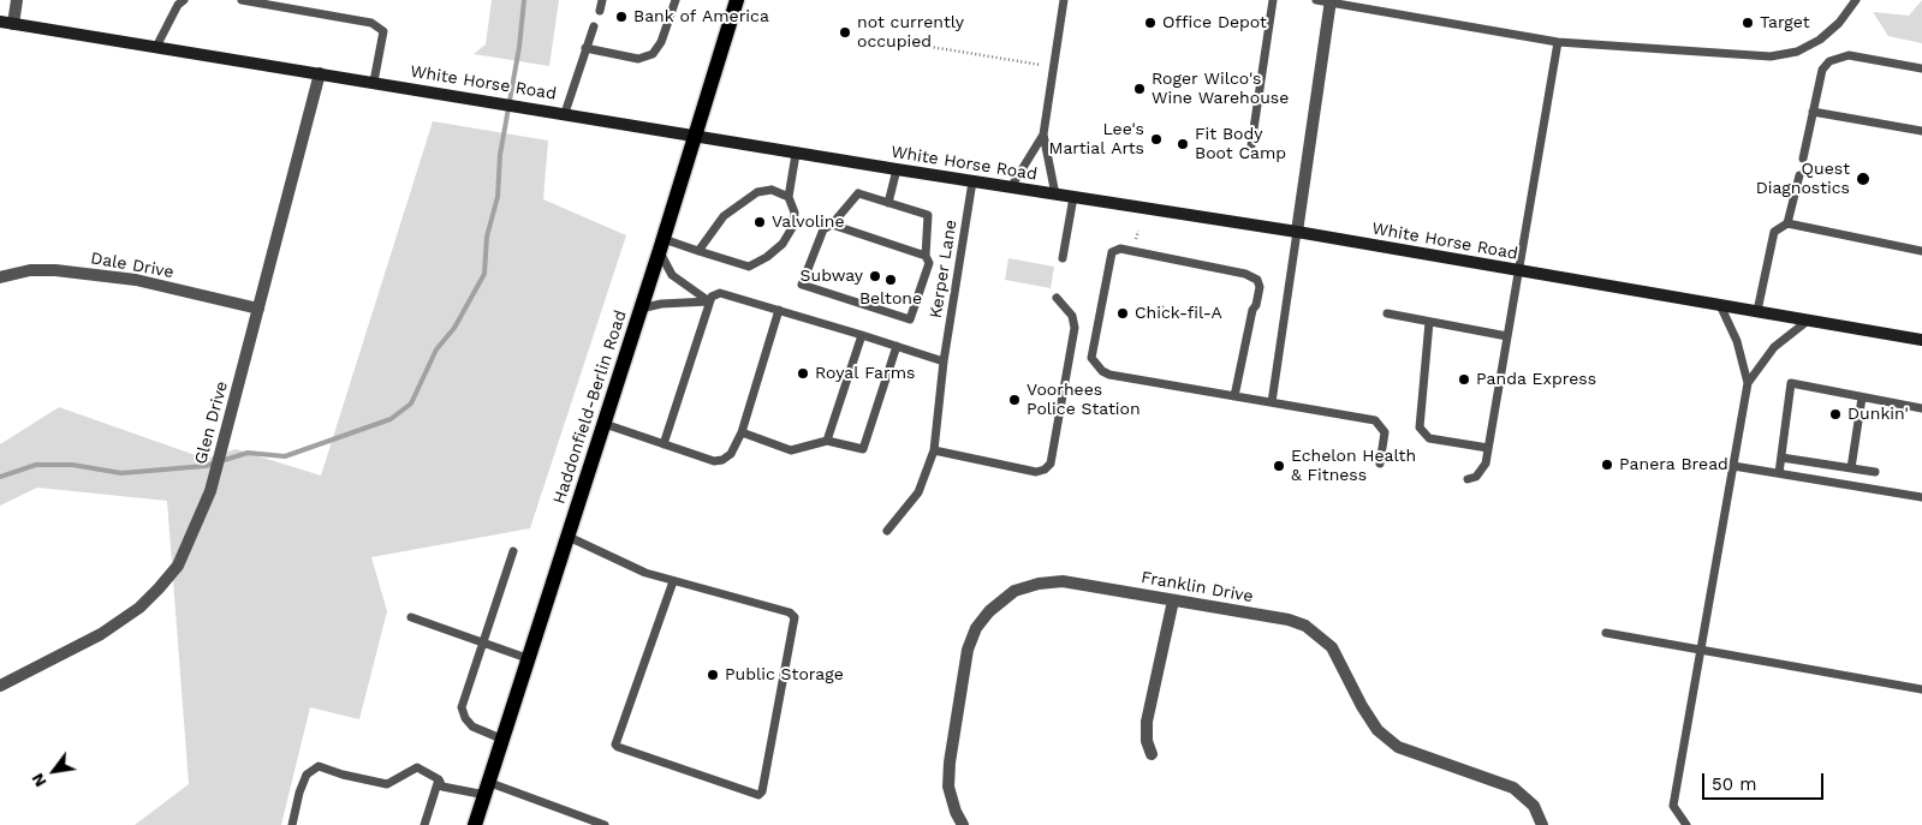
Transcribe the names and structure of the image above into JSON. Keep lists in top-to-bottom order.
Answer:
{
  "streets": {
    "main road": ["White Horse Road", "Haddonfield-Berlin Road"],
    "street": ["Dale Drive", "Glen Drive", "Franklin Drive"],
    "lane": ["Kerper Lane"]
  },
  "crossings": [
    ["White Horse Road", "Kerper Lane"],
    ["White Horse Road", "Haddonfield-Berlin Road"],
    ["White Horse Road", "Glen Drive"],
    ["Dale Drive", "Glen Drive"]
  ],
  "places": [
    "Bank of America",
    "Office Depot",
    "Target",
    "not currently occupied",
    "Roger Wilco's Wine Warehouse",
    "Lee's Martial Arts",
    "Fit Body Boot Camp",
    "Quest Diagnostics",
    "Valvoline",
    "Subway",
    "Beltone",
    "Chick-fil-A",
    "Royal Farms",
    "Panda Express",
    "Voorhees Police Station",
    "Dunkin'",
    "Panera Bread",
    "Echelon Health & Fitness",
    "Public Storage"
  ],
  "scale_bar": "50 m",
  "north": "bottom left"
}
